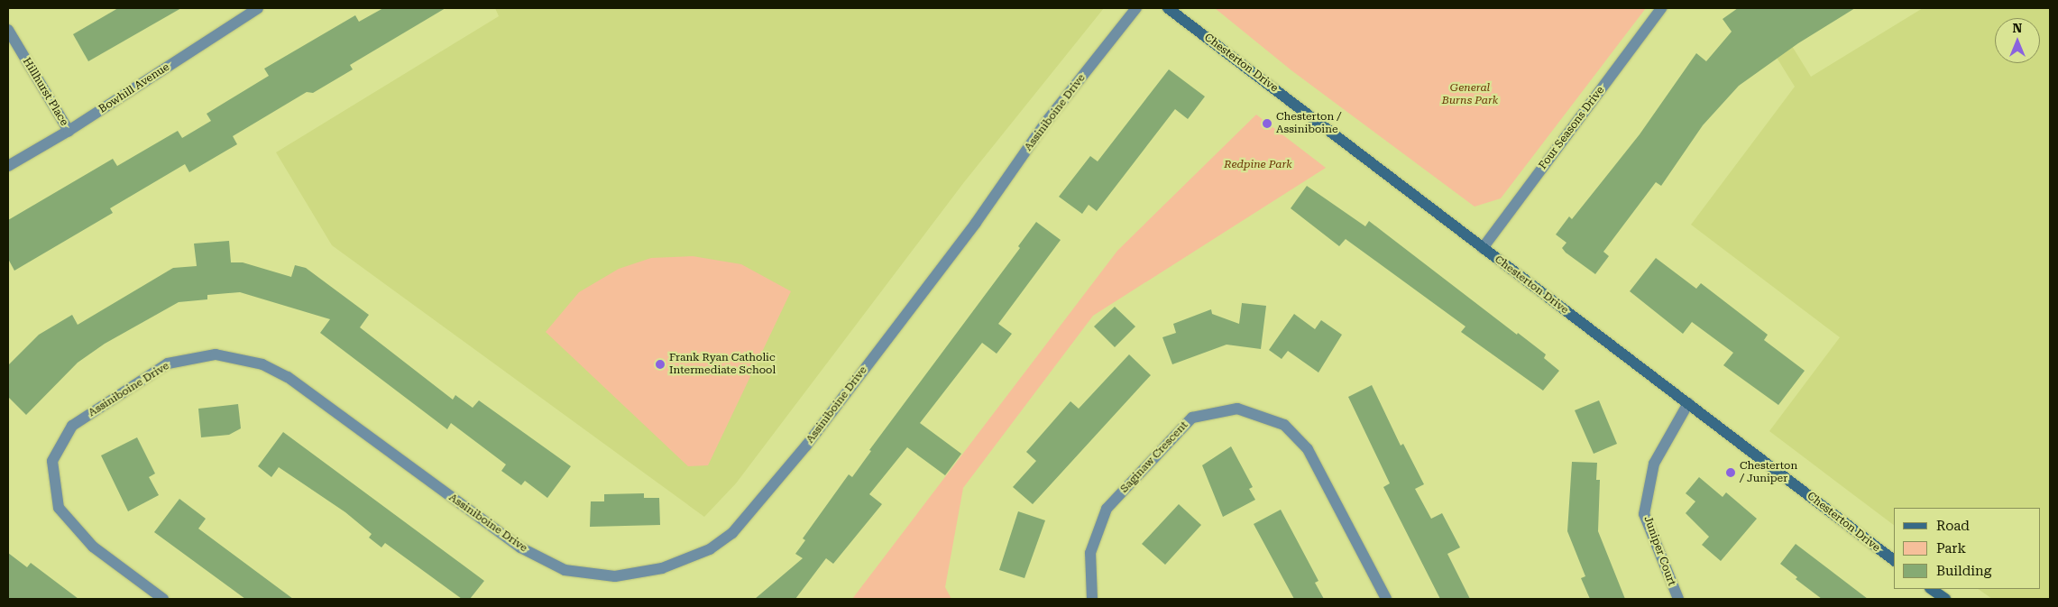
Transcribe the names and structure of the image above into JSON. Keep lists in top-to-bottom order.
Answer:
{
  "streets": {
    "street": [
      "Chesterton Drive",
      "Bowhill Avenue",
      "Hillhurst Place",
      "Assiniboine Drive",
      "Four Seasons Drive",
      "Saginaw Crescent",
      "Juniper Court"
    ]
  },
  "crossings": [
    ["Chesterton Drive", "Four Seasons Drive"],
    ["Chesterton Drive", "Juniper Court"],
    ["Bowhill Avenue", "Hillhurst Place"]
  ],
  "parks": ["General Burns Park", "Redpine Park"],
  "places": ["Chesterton / Assiniboine", "Frank Ryan Catholic Intermediate School", "Chesterton / Juniper"],
  "legend": ["Road", "Park", "Building"],
  "north": "top"
}
